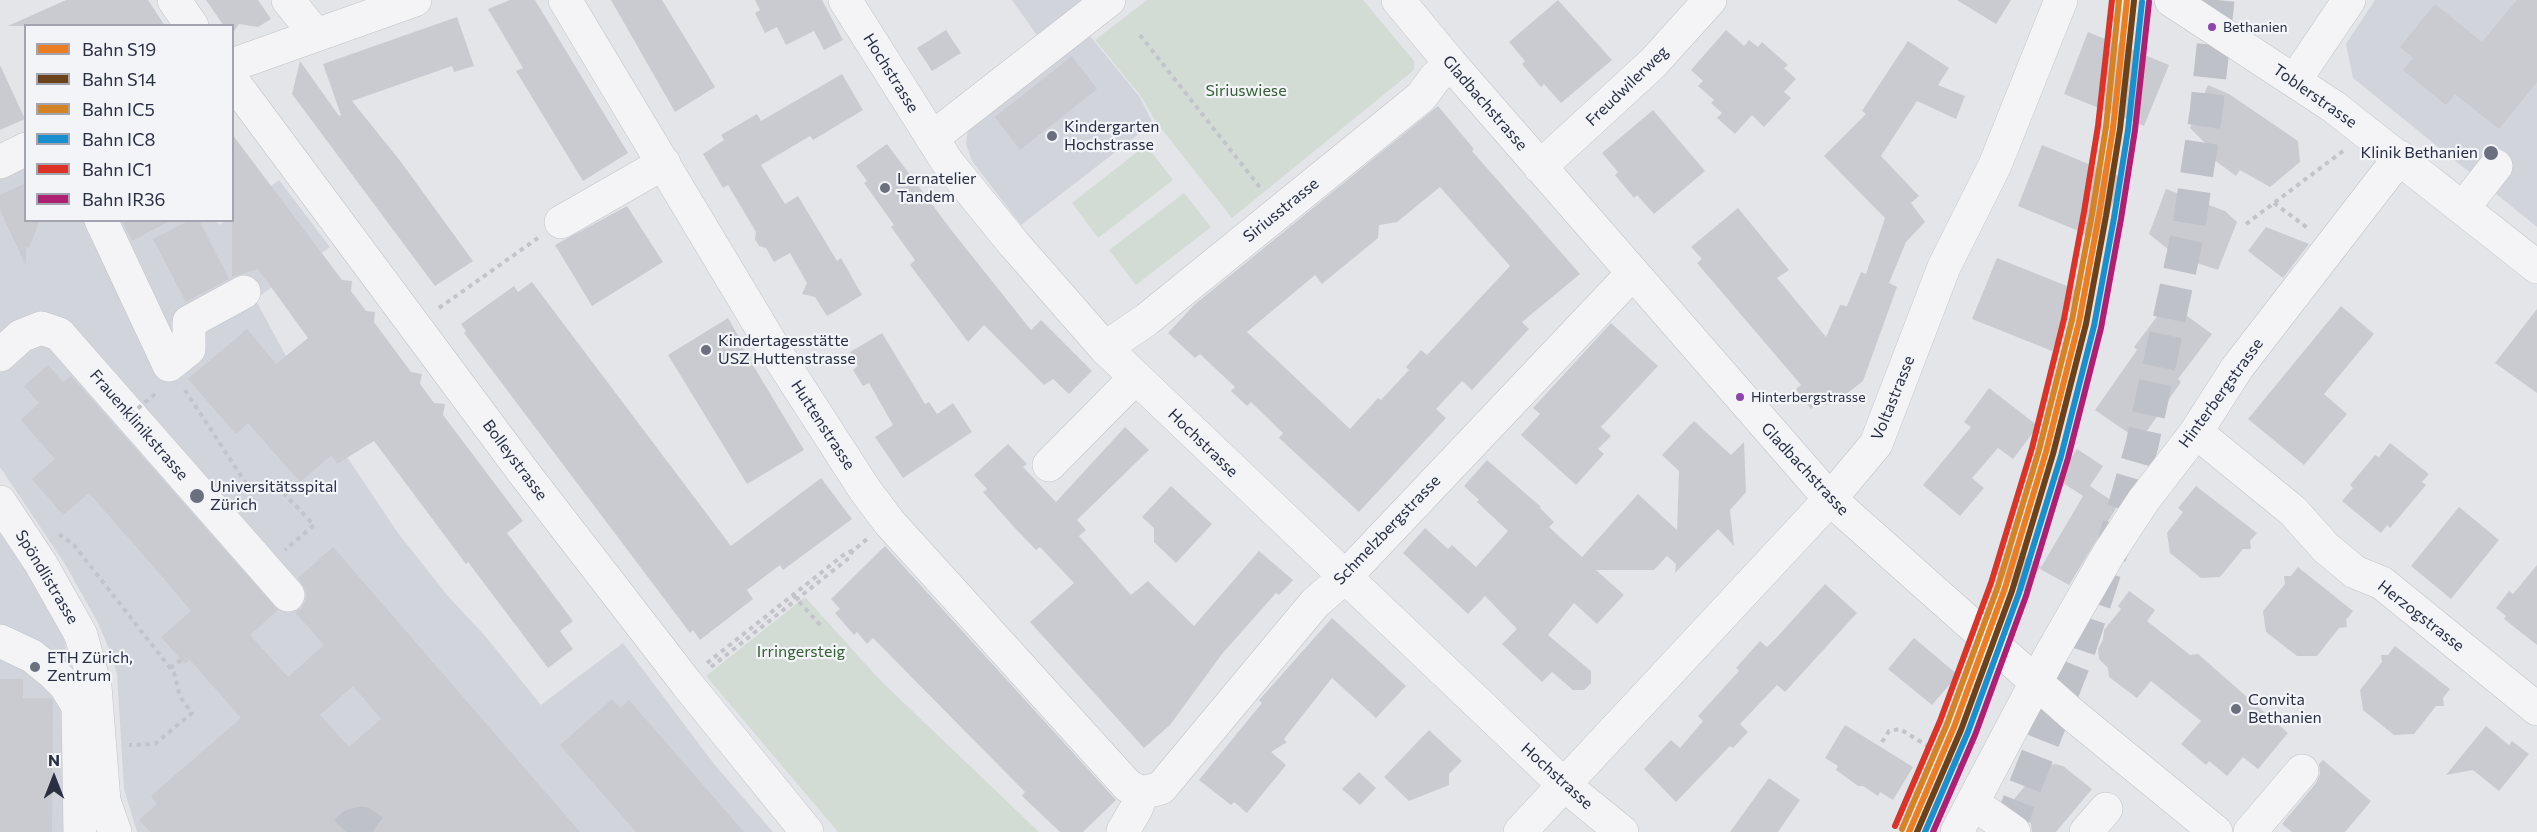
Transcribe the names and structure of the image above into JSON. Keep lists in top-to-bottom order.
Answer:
{
  "streets": {
    "street": [
      "Hochstrasse",
      "Freudwilerweg",
      "Toblerstrasse",
      "Gladbachstrasse",
      "Siriusstrasse",
      "Hinterbergstrasse",
      "Voltastrasse",
      "Frauenklinikstrasse",
      "Huttenstrasse",
      "Bolleystrasse",
      "Schmelzbergstrasse",
      "Spöndlistrasse",
      "Herzogstrasse"
    ]
  },
  "crossings": [
    ["Hochstrasse", "Siriusstrasse"],
    ["Hochstrasse", "Voltastrasse"],
    ["Hochstrasse", "Schmelzbergstrasse"],
    ["Freudwilerweg", "Gladbachstrasse"],
    ["Toblerstrasse", "Hinterbergstrasse"],
    ["Gladbachstrasse", "Siriusstrasse"],
    ["Gladbachstrasse", "Hinterbergstrasse"],
    ["Gladbachstrasse", "Voltastrasse"],
    ["Gladbachstrasse", "Schmelzbergstrasse"],
    ["Hinterbergstrasse", "Herzogstrasse"],
    ["Huttenstrasse", "Schmelzbergstrasse"]
  ],
  "parks": ["Siriuswiese", "Irringersteig"],
  "places": [
    "Bethanien",
    "Kindergarten Hochstrasse",
    "Klinik Bethanien",
    "Lernatelier Tandem",
    "Kindertagesstätte USZ Huttenstrasse",
    "Hinterbergstrasse",
    "Universitätsspital Zürich",
    "ETH Zürich, Zentrum",
    "Convita Bethanien"
  ],
  "lines": [
    "rail line S19",
    "rail line IC5",
    "rail line IC1",
    "rail line S14",
    "rail line IC8",
    "rail line IR36"
  ],
  "legend": [
    "Bahn S19",
    "Bahn S14",
    "Bahn IC5",
    "Bahn IC8",
    "Bahn IC1",
    "Bahn IR36"
  ],
  "north": "top"
}
